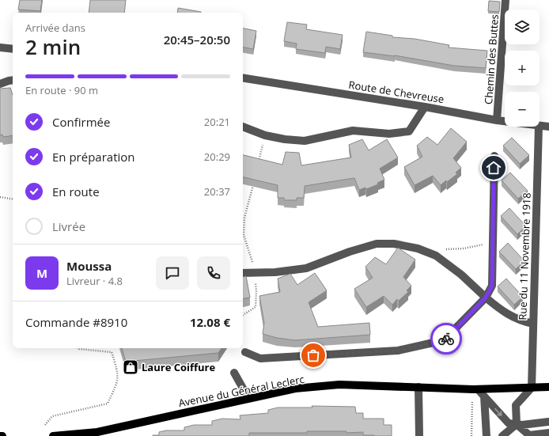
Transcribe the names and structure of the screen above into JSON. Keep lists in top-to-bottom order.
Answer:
{
  "streets": {
    "main road": ["Avenue du Général Leclerc"],
    "street": ["Chemin des Buttes", "Route de Chevreuse", "Rue du 11 Novembre 1918"]
  },
  "crossings": [
    ["Chemin des Buttes", "Route de Chevreuse"],
    ["Rue du 11 Novembre 1918", "Avenue du Général Leclerc"]
  ],
  "places": {
    "shop": ["Laure Coiffure"]
  },
  "page": {
    "map_buttons": ["+", "−"],
    "heading": ["2 min", "Arrivée dans", "20:45–20:50"],
    "panel": [
      "Moussa",
      "Livreur · 4.8",
      "Commande #8910",
      "12.08 €"
    ],
    "bar": "En route · 90 m",
    "list": [
      ["Confirmée", "20:21"],
      ["En préparation", "20:29"],
      ["En route", "20:37"],
      "Livrée"
    ],
    "round": "M"
  }
}
